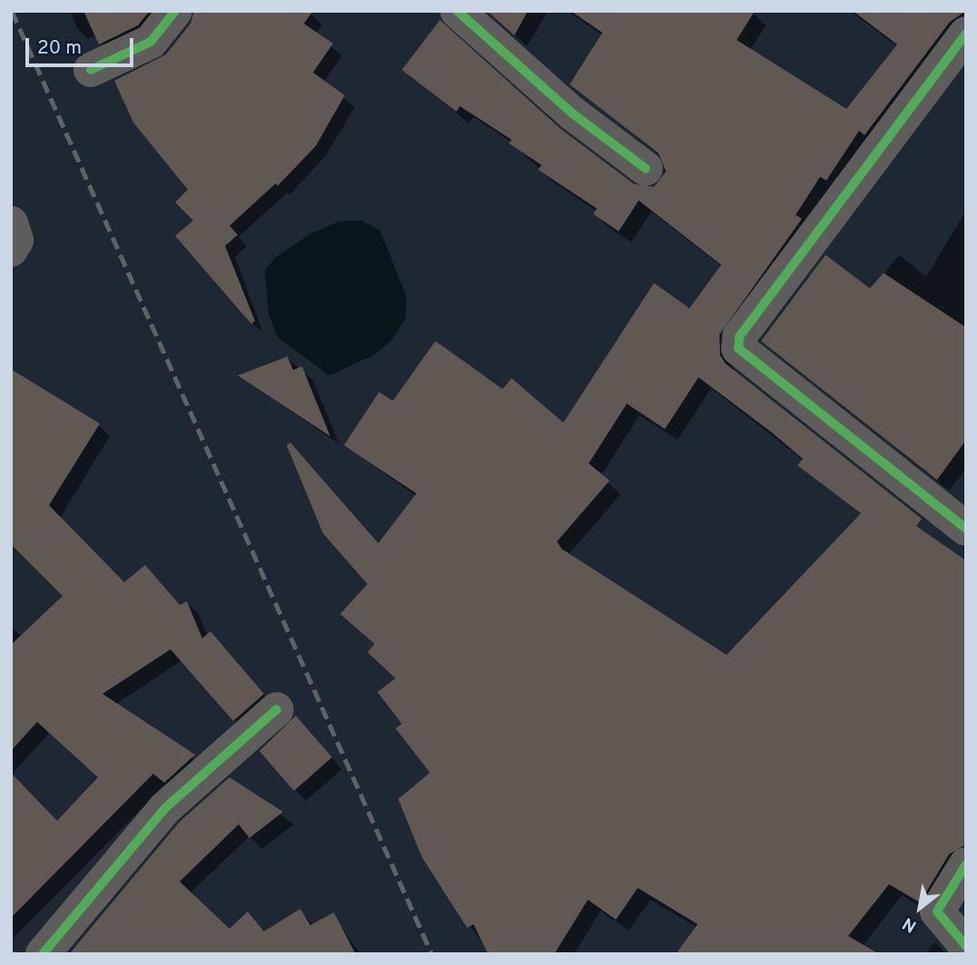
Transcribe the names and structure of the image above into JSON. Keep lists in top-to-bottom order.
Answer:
{
  "scale_bar": "20 m",
  "north": "bottom left"
}
